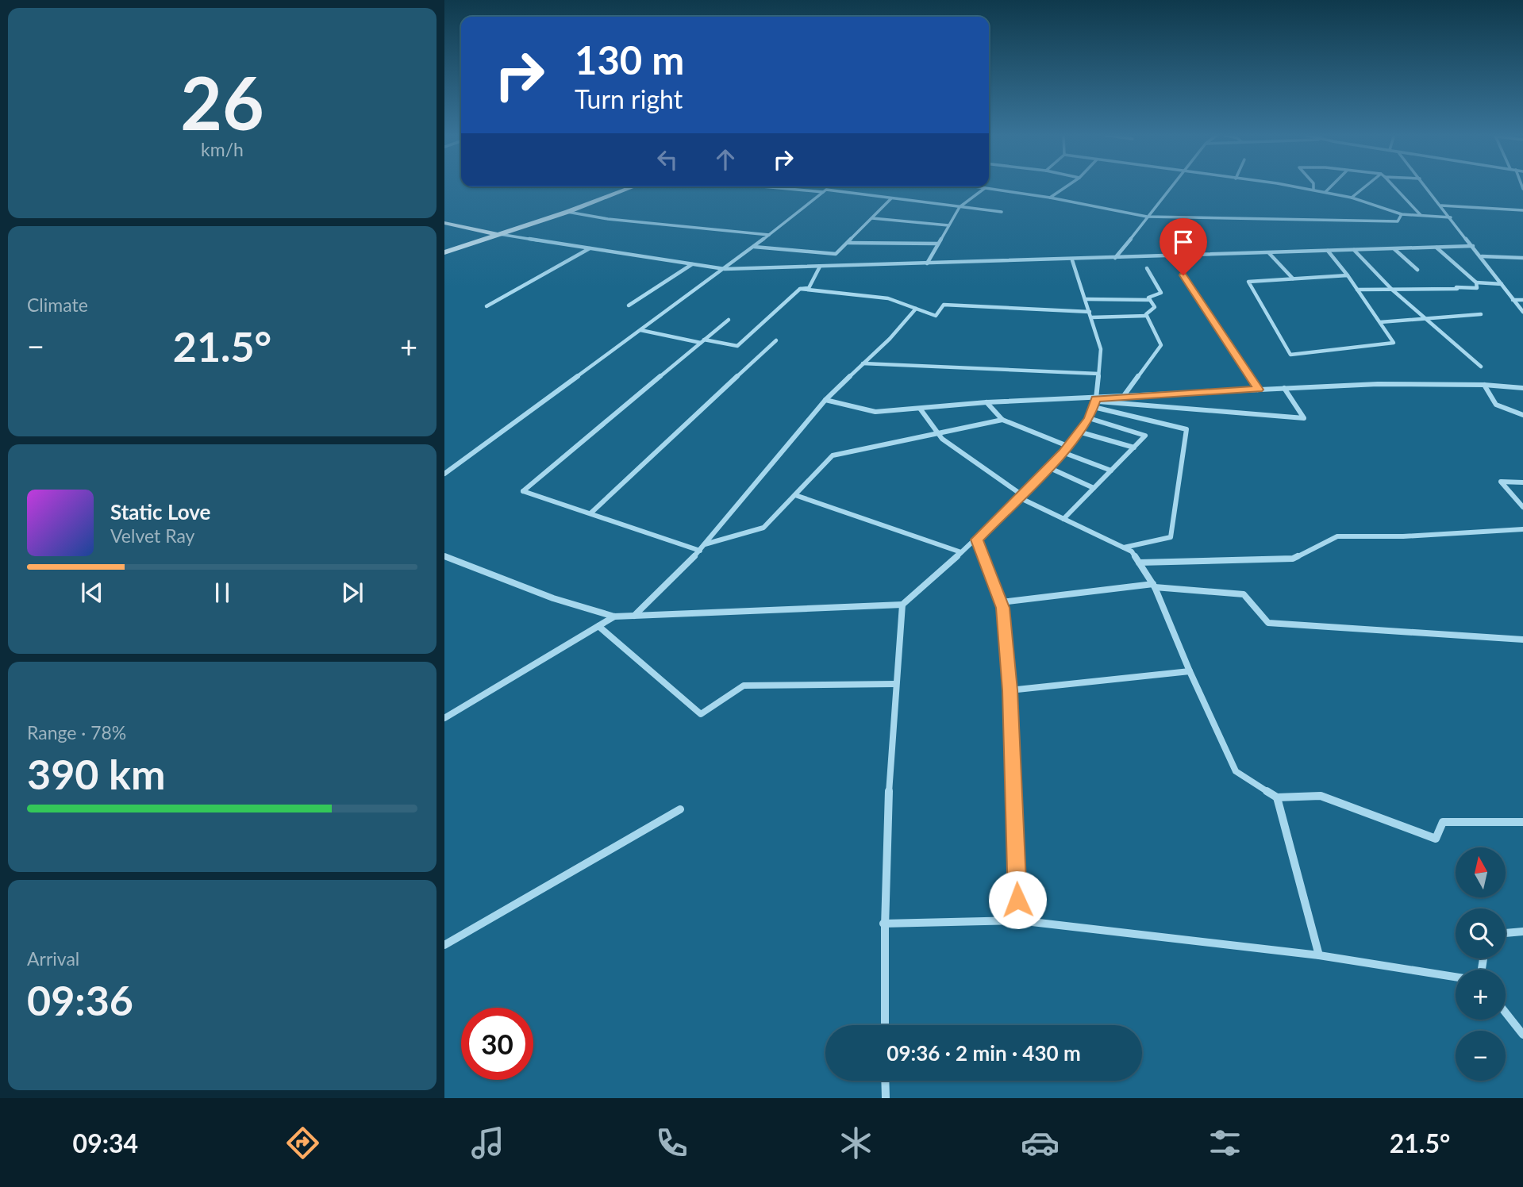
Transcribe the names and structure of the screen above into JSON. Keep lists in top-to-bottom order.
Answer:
{
  "north": "top",
  "page": {
    "tile": [
      ["26", "km/h"],
      "Climate",
      ["Range · 78%", "390 km"],
      ["Arrival", "09:36"]
    ],
    "turn": ["130 m", "Turn right"],
    "heat": ["−", "21.5°", "+"],
    "song": ["Static Love", "Velvet Ray"],
    "map_buttons": ["+", "−"],
    "limit": "30",
    "trip": "09:36 · 2 min · 430 m",
    "tabs": ["09:34", "21.5°"]
  }
}
